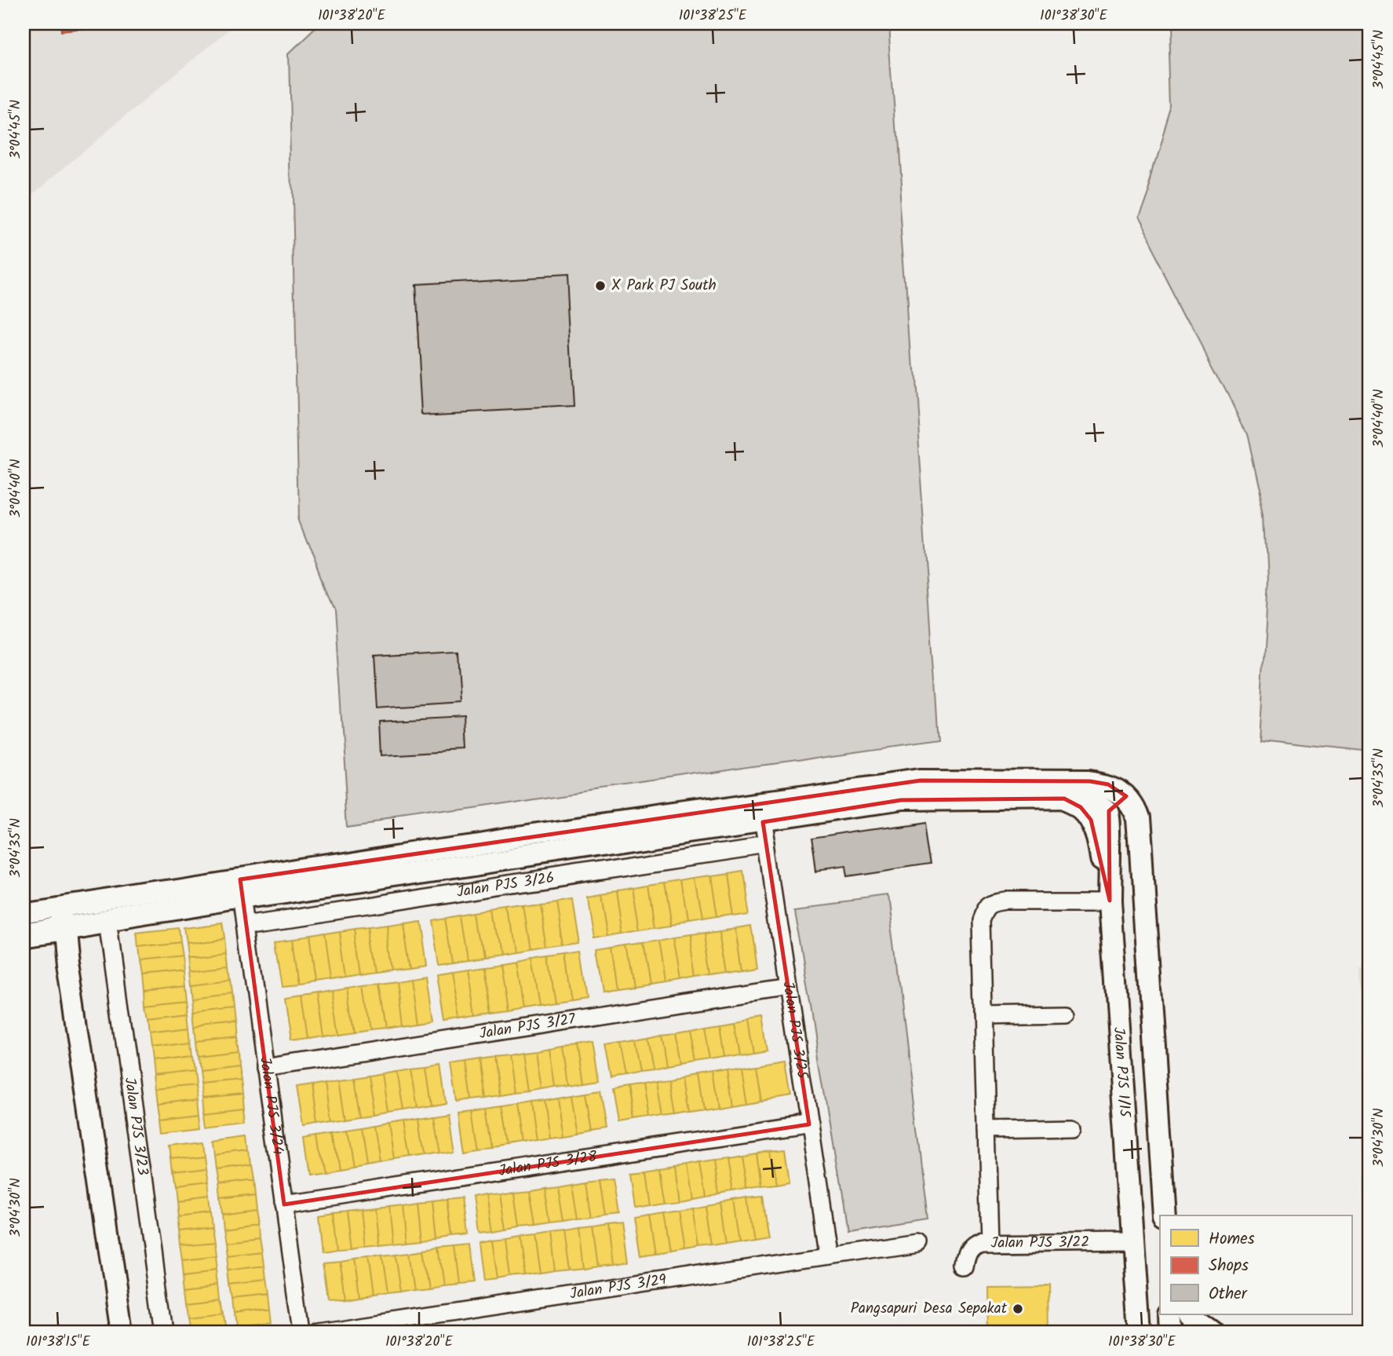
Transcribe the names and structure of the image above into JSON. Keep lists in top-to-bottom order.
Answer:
{
  "streets": {
    "main road": ["Jalan PJS 1/15"],
    "street": [
      "Jalan PJS 3/26",
      "Jalan PJS 3/27",
      "Jalan PJS 3/25",
      "Jalan PJS 3/24",
      "Jalan PJS 3/23",
      "Jalan PJS 3/28",
      "Jalan PJS 3/22",
      "Jalan PJS 3/29"
    ]
  },
  "crossings": [
    ["Jalan PJS 3/26", "Jalan PJS 3/25"],
    ["Jalan PJS 3/26", "Jalan PJS 3/24"],
    ["Jalan PJS 3/27", "Jalan PJS 3/25"],
    ["Jalan PJS 3/27", "Jalan PJS 3/24"],
    ["Jalan PJS 3/25", "Jalan PJS 3/28"],
    ["Jalan PJS 3/25", "Jalan PJS 3/29"],
    ["Jalan PJS 1/15", "Jalan PJS 3/22"],
    ["Jalan PJS 3/24", "Jalan PJS 3/28"]
  ],
  "places": ["X Park PJ South", "Pangsapuri Desa Sepakat"],
  "legend": ["Homes", "Shops", "Other"],
  "coordinates": [
    "101°38'20\"E",
    "101°38'25\"E",
    "101°38'30\"E",
    "3°04'45\"N",
    "3°04'40\"N",
    "3°04'35\"N",
    "3°04'30\"N",
    "101°38'15\"E"
  ]
}
